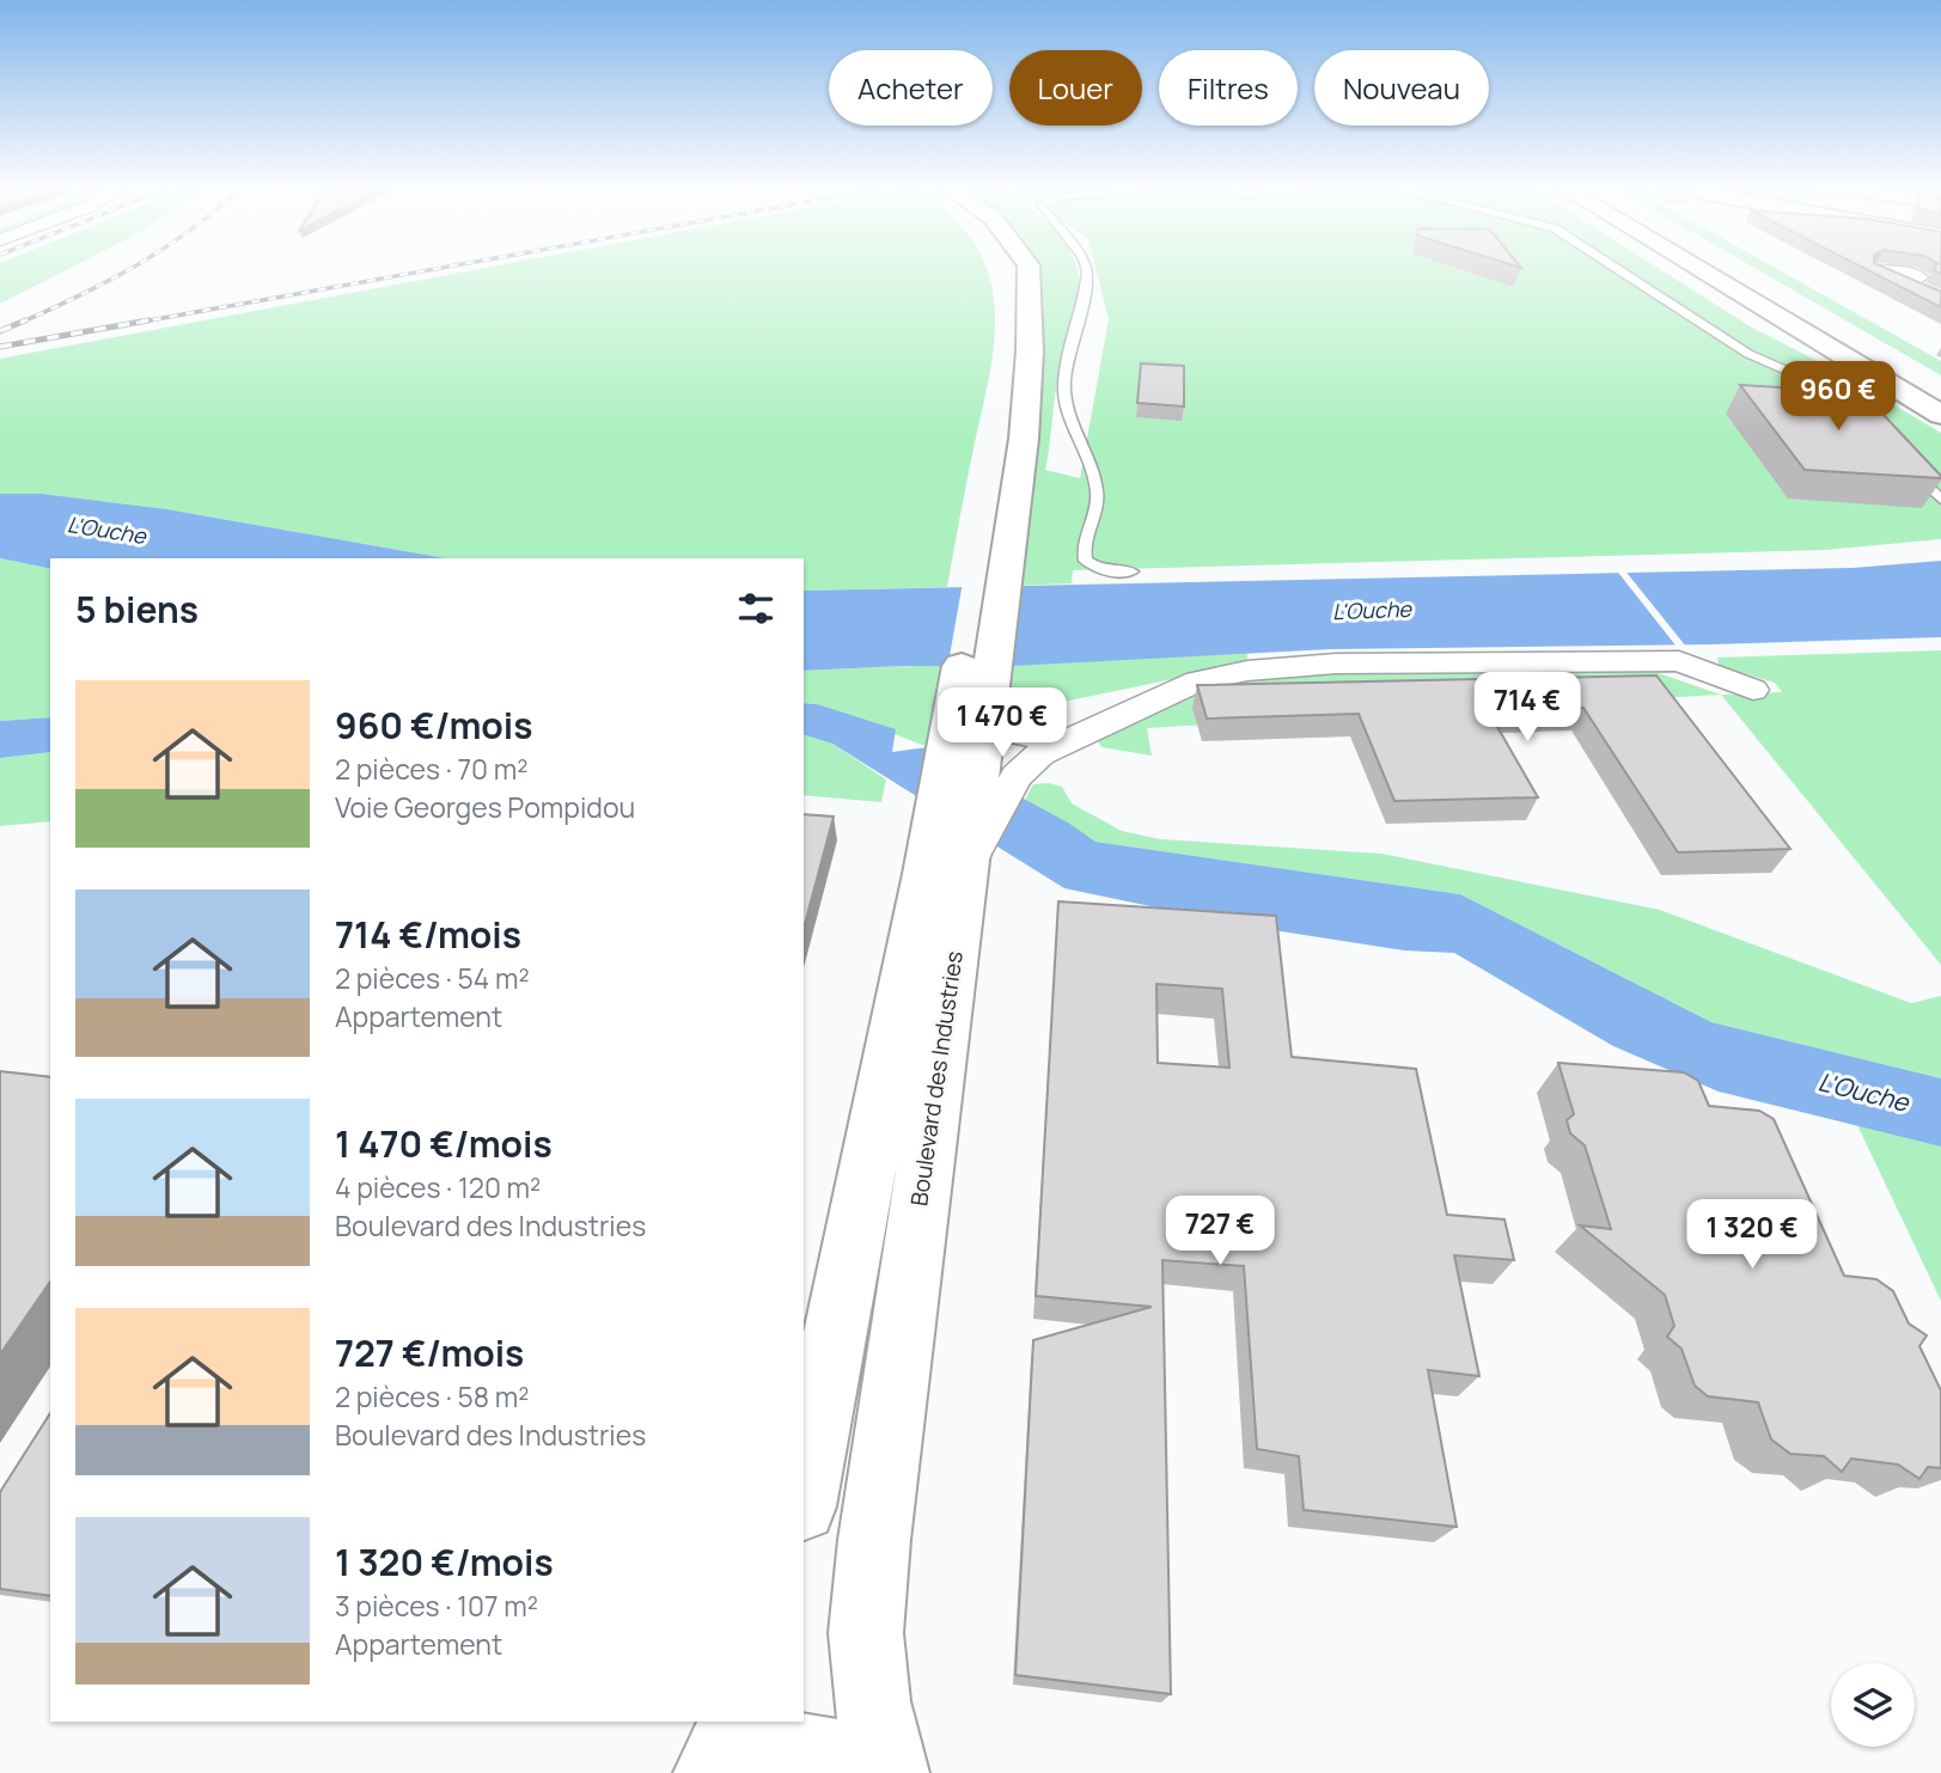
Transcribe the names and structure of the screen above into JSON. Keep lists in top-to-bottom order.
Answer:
{
  "streets": {
    "main road": ["Boulevard des Industries"]
  },
  "water": ["L'Ouche"],
  "page": {
    "chip": [
      "Acheter",
      "Louer",
      "Filtres",
      "Nouveau"
    ],
    "price": [
      "960 €",
      "714 €",
      "1 470 €",
      "727 €",
      "1 320 €"
    ],
    "heading": "5 biens",
    "list": [
      {
        "name": "960 €/mois",
        "note": "2 pièces · 70 m² · Voie Georges Pompidou"
      },
      {
        "name": "714 €/mois",
        "note": "2 pièces · 54 m² · Appartement"
      },
      {
        "name": "1 470 €/mois",
        "note": "4 pièces · 120 m² · Boulevard des Industries"
      },
      {
        "name": "727 €/mois",
        "note": "2 pièces · 58 m² · Boulevard des Industries"
      },
      {
        "name": "1 320 €/mois",
        "note": "3 pièces · 107 m² · Appartement"
      }
    ]
  }
}
